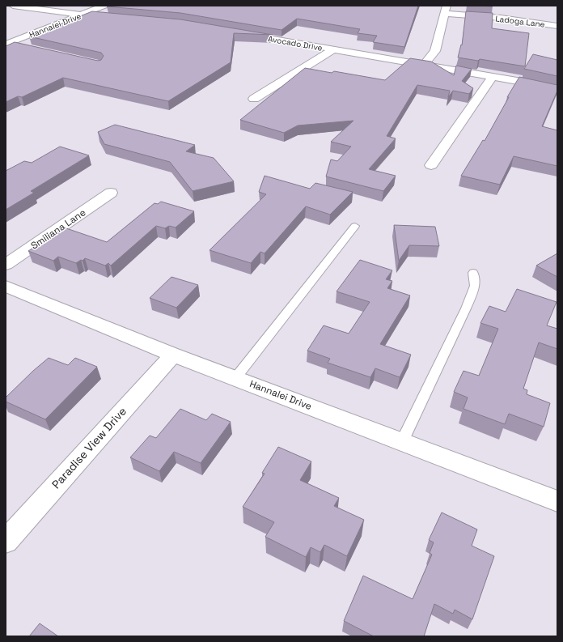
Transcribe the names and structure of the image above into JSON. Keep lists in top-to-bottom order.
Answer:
{
  "streets": {
    "street": [
      "Ladoga Lane",
      "Hannalei Drive",
      "Avocado Drive",
      "Smiliana Lane",
      "Paradise View Drive"
    ]
  },
  "crossings": [
    ["Hannalei Drive", "Paradise View Drive"]
  ]
}
